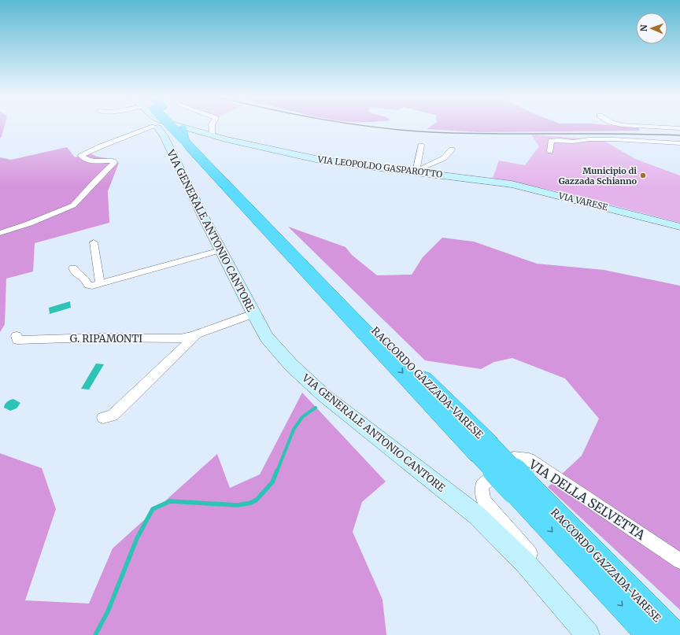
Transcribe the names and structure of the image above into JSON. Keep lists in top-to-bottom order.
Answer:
{
  "streets": {
    "highway": ["RACCORDO GAZZADA-VARESE"],
    "main road": ["VIA LEOPOLDO GASPAROTTO", "VIA VARESE", "VIA GENERALE ANTONIO CANTORE"],
    "street": ["G. RIPAMONTI", "VIA DELLA SELVETTA"]
  },
  "crossings": [
    ["VIA LEOPOLDO GASPAROTTO", "VIA VARESE"],
    ["VIA LEOPOLDO GASPAROTTO", "RACCORDO GAZZADA-VARESE"],
    ["VIA GENERALE ANTONIO CANTORE", "G. RIPAMONTI"],
    ["VIA GENERALE ANTONIO CANTORE", "VIA DELLA SELVETTA"]
  ],
  "places": ["Municipio di Gazzada Schianno"],
  "north": "left"
}
